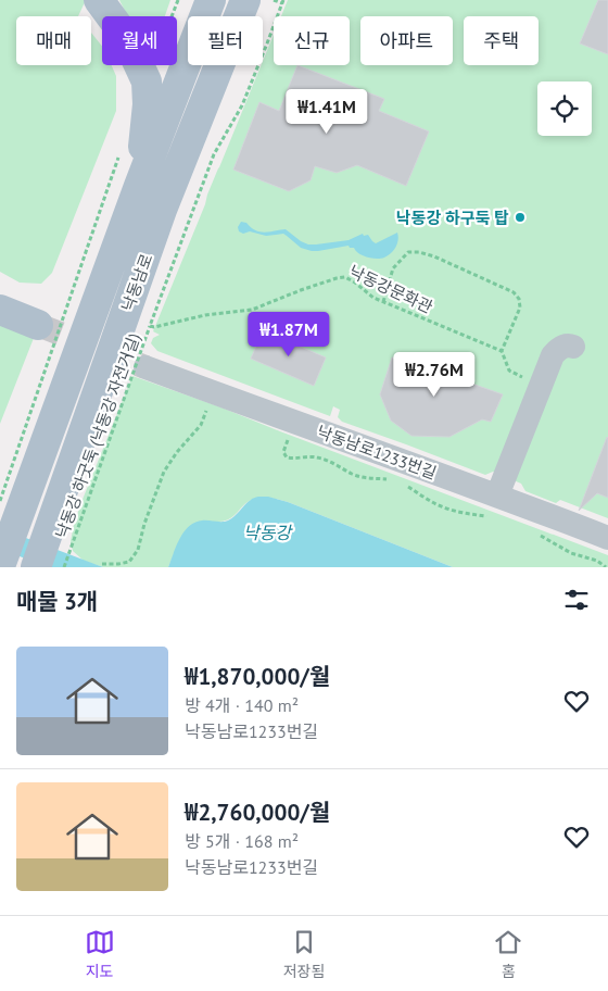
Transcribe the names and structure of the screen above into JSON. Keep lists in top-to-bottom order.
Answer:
{
  "streets": {
    "main road": ["낙동남로"],
    "street": ["낙동남로1233번길"],
    "path": ["낙동강문화관", "낙동강 하굿둑 (낙동강 자전거길)"]
  },
  "crossings": [
    ["낙동강문화관", "낙동강 하굿둑 (낙동강 자전거길)"]
  ],
  "water": ["낙동강"],
  "places": ["낙동강 하구둑 탑"],
  "page": {
    "chip": [
      "매매",
      "월세",
      "필터",
      "신규",
      "아파트",
      "주택"
    ],
    "price": ["₩1.41M", "₩1.87M", "₩2.76M"],
    "heading": "매물 3개",
    "list": [
      {
        "name": "₩1,870,000/월",
        "note": "방 4개 · 140 m² · 낙동남로1233번길"
      },
      {
        "name": "₩2,760,000/월",
        "note": "방 5개 · 168 m² · 낙동남로1233번길"
      }
    ],
    "tabs": ["지도", "저장됨", "홈"]
  }
}
